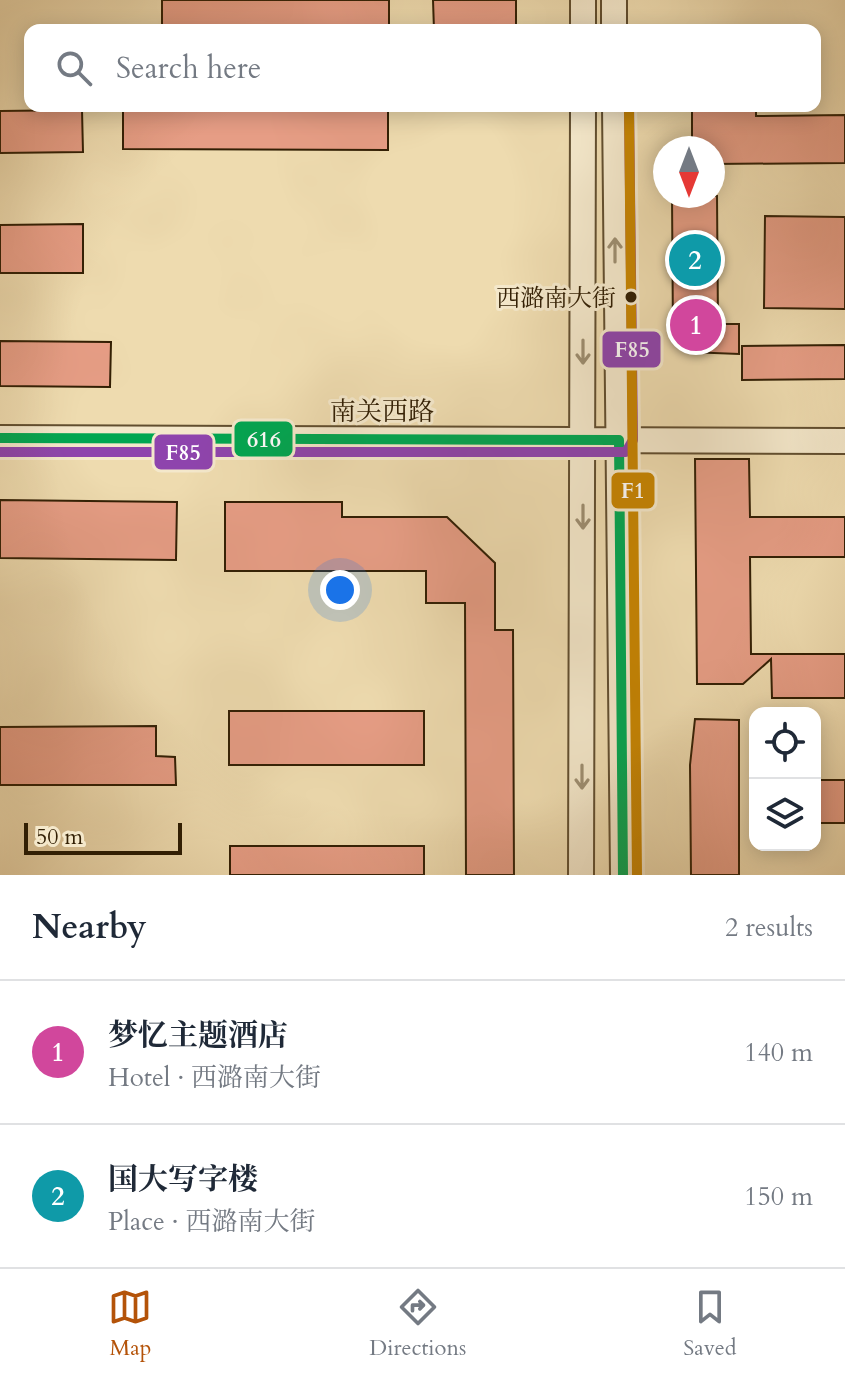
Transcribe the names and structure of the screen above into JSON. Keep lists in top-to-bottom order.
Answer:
{
  "streets": {
    "street": ["南关西路"]
  },
  "places": ["西潞南大街"],
  "lines": ["transit line F85", "transit line F1", "transit line 616"],
  "scale_bar": "50 m",
  "north": "bottom",
  "page": {
    "search": "Search here",
    "pins": ["2", "1"],
    "scale": "50 m",
    "heading": ["Nearby", "2 results"],
    "list": [
      {
        "mark": "1",
        "name": "梦忆主题酒店",
        "note": "Hotel · 西潞南大街",
        "value": "140 m"
      },
      {
        "mark": "2",
        "name": "国大写字楼",
        "note": "Place · 西潞南大街",
        "value": "150 m"
      }
    ],
    "nav": ["Map", "Directions", "Saved"]
  }
}
